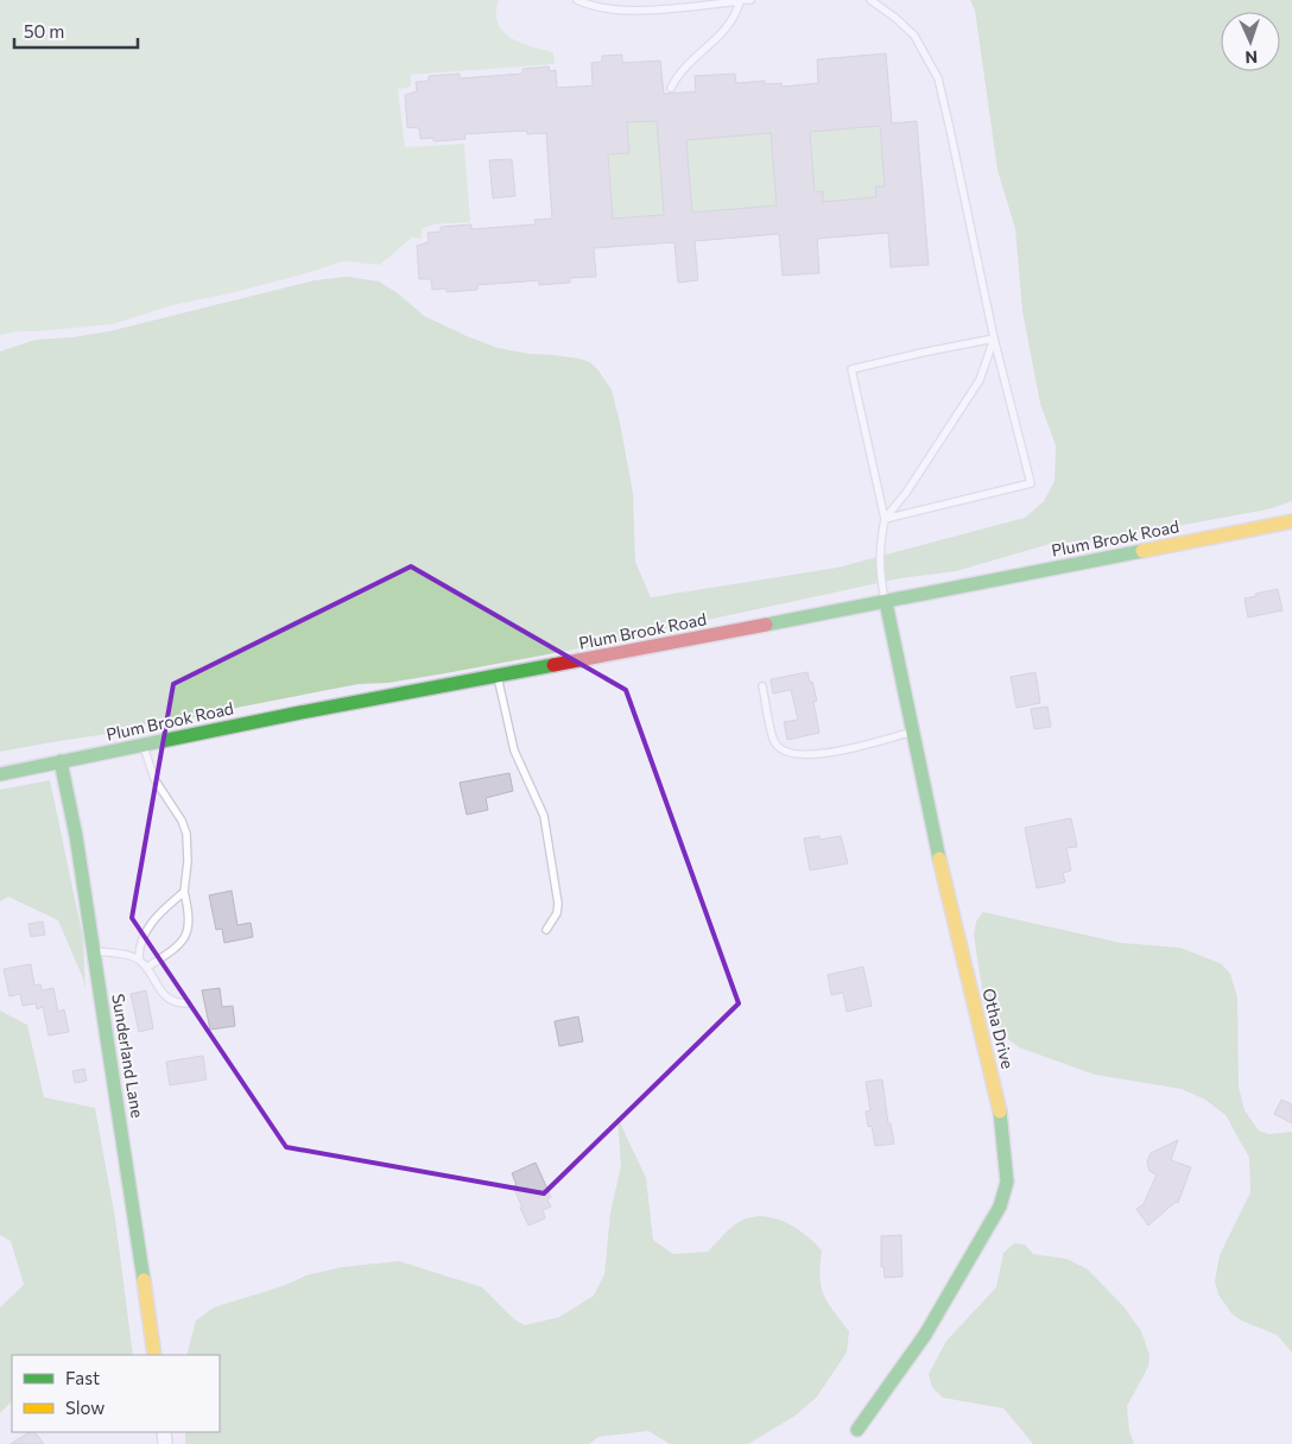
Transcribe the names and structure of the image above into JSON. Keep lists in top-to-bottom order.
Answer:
{
  "streets": {
    "street": ["Plum Brook Road", "Otha Drive", "Sunderland Lane"]
  },
  "crossings": [
    ["Plum Brook Road", "Otha Drive"],
    ["Plum Brook Road", "Sunderland Lane"]
  ],
  "legend": ["Fast", "Slow"],
  "scale_bar": "50 m",
  "north": "bottom"
}
